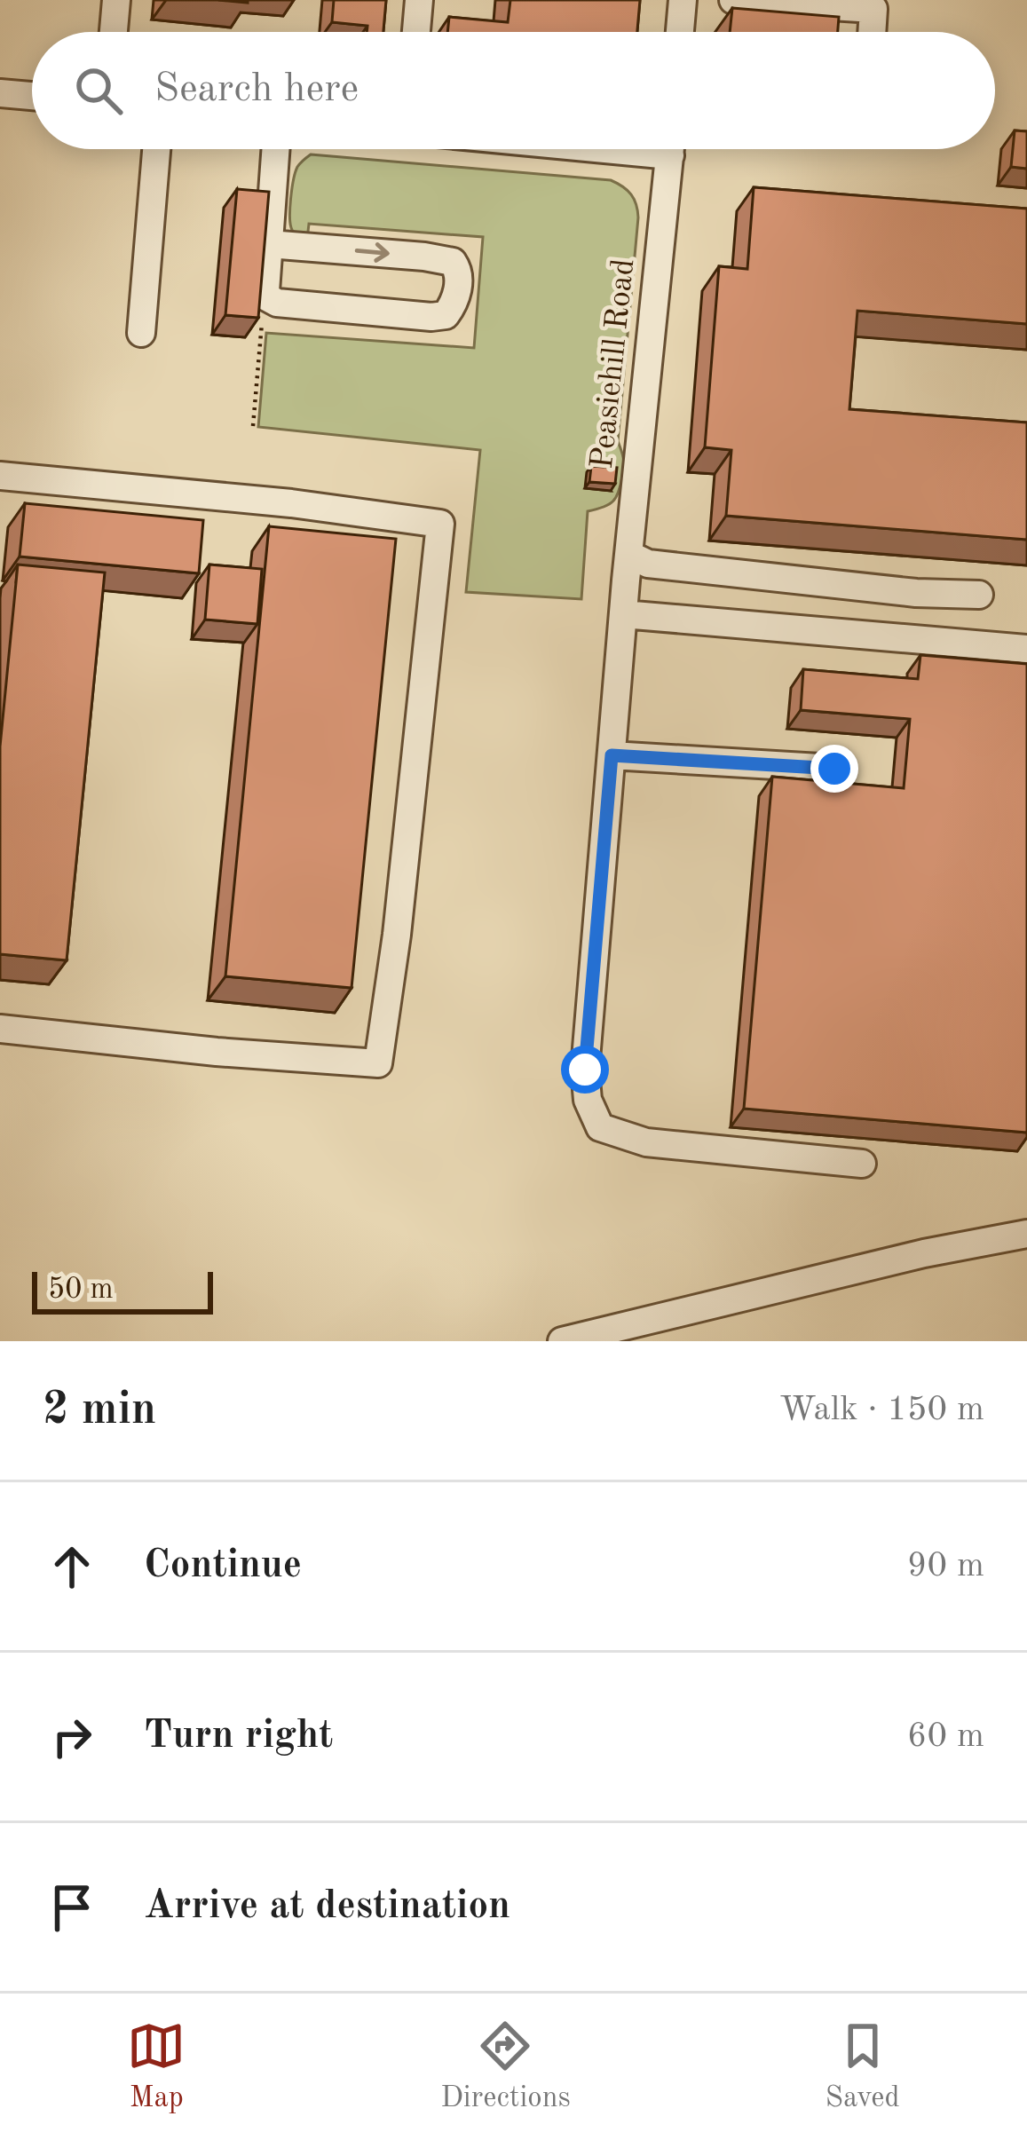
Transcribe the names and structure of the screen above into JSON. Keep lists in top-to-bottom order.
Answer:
{
  "streets": {
    "lane": ["Peasiehill Road"]
  },
  "scale_bar": "50 m",
  "page": {
    "search": "Search here",
    "scale": "50 m",
    "heading": ["2 min", "Walk · 150 m"],
    "list": [
      ["Continue", "90 m"],
      ["Turn right", "60 m"],
      "Arrive at destination"
    ],
    "nav": ["Map", "Directions", "Saved"]
  }
}
